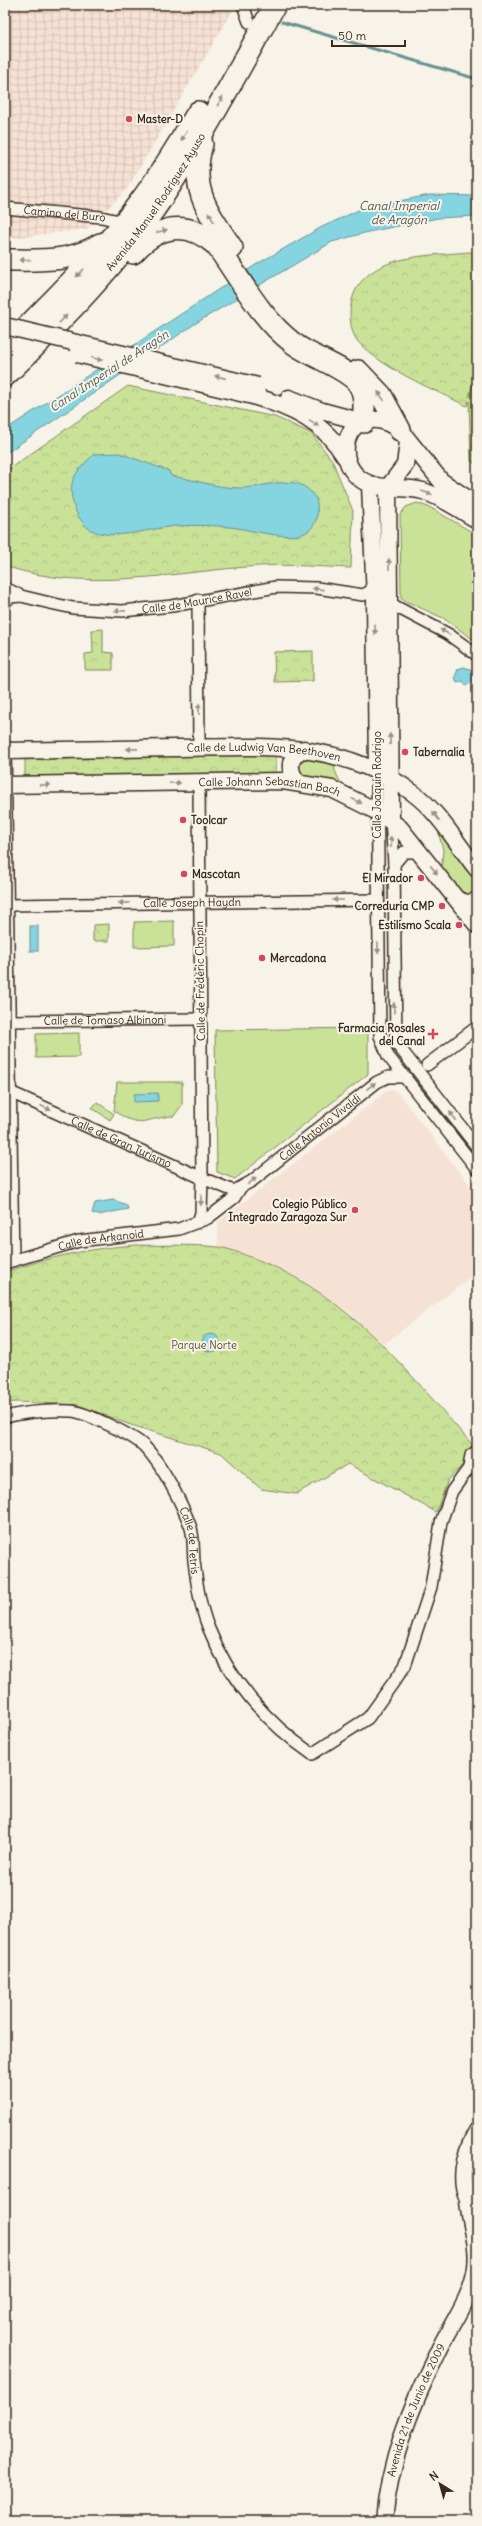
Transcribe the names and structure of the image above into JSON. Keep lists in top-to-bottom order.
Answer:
{
  "streets": {
    "highway": ["Avenida Manuel Rodríguez Ayuso"],
    "street": [
      "Camino del Buro",
      "Calle de Maurice Ravel",
      "Calle de Ludwig Van Beethoven",
      "Calle Joaquín Rodrigo",
      "Calle Johann Sebastian Bach",
      "Calle Joseph Haydn",
      "Calle de Frédéric Chopin",
      "Calle de Tomaso Albinoni",
      "Calle Antonio Vivaldi",
      "Calle de Gran Turismo",
      "Calle de Arkanoid",
      "Calle de Tetris",
      "Avenida 21 de Junio de 2009"
    ]
  },
  "crossings": [
    ["Avenida Manuel Rodríguez Ayuso", "Camino del Buro"],
    ["Calle de Maurice Ravel", "Calle Joaquín Rodrigo"],
    ["Calle de Ludwig Van Beethoven", "Calle Joaquín Rodrigo"],
    ["Calle Joaquín Rodrigo", "Calle Johann Sebastian Bach"],
    ["Calle Joaquín Rodrigo", "Calle Joseph Haydn"],
    ["Calle Joaquín Rodrigo", "Calle Antonio Vivaldi"],
    ["Calle Johann Sebastian Bach", "Calle de Frédéric Chopin"],
    ["Calle Joseph Haydn", "Calle de Frédéric Chopin"],
    ["Calle de Frédéric Chopin", "Calle de Tomaso Albinoni"],
    ["Calle de Frédéric Chopin", "Calle de Gran Turismo"],
    ["Calle Antonio Vivaldi", "Calle de Gran Turismo"],
    ["Calle Antonio Vivaldi", "Calle de Arkanoid"],
    ["Calle de Gran Turismo", "Calle de Arkanoid"]
  ],
  "one_way": [
    "Calle de Maurice Ravel",
    "Calle de Ludwig Van Beethoven",
    "Calle Johann Sebastian Bach",
    "Calle Joseph Haydn",
    "Calle Antonio Vivaldi",
    "Calle de Gran Turismo"
  ],
  "water": ["Canal Imperial de Aragón"],
  "parks": ["Parque Norte"],
  "places": {
    "other": [
      "Master-D",
      "Tabernalia",
      "Toolcar",
      "Mascotan",
      "El Mirador",
      "Correduría CMP",
      "Estilismo Scala",
      "Mercadona",
      "Colegio Público Integrado Zaragoza Sur"
    ],
    "health": ["Farmacia Rosales del Canal"]
  },
  "scale_bar": "50 m",
  "north": "top left"
}
